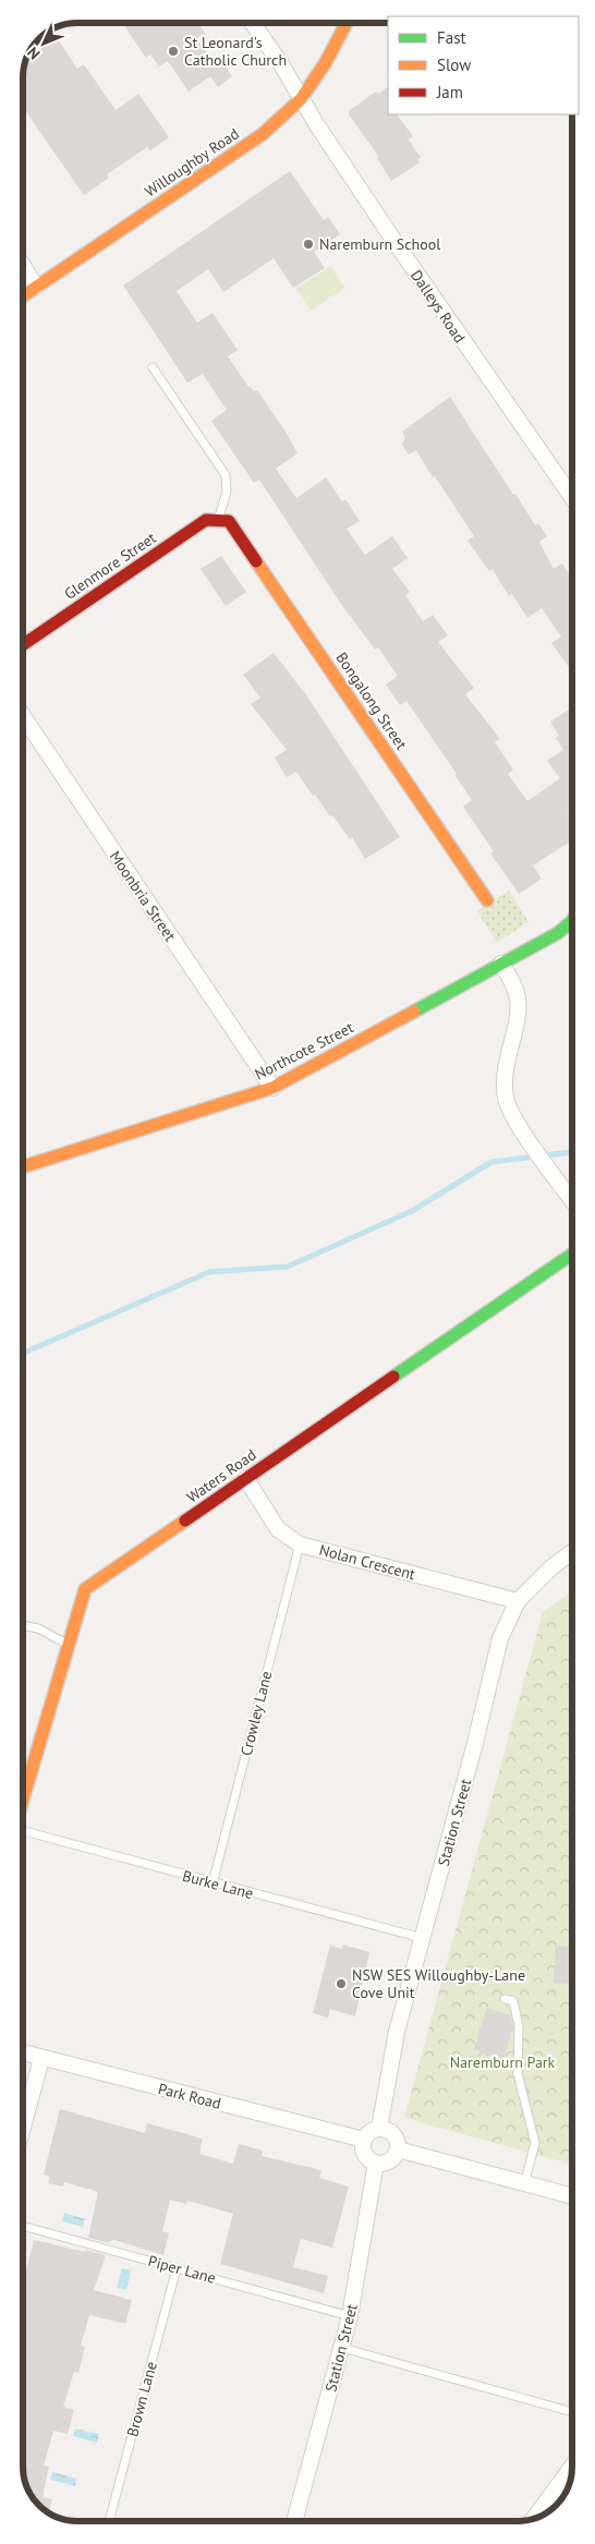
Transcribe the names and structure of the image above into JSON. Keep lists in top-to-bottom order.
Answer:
{
  "streets": {
    "street": [
      "Willoughby Road",
      "Dalleys Road",
      "Glenmore Street",
      "Bongalong Street",
      "Moonbria Street",
      "Northcote Street",
      "Waters Road",
      "Nolan Crescent",
      "Station Street",
      "Park Road"
    ],
    "lane": [
      "Crowley Lane",
      "Burke Lane",
      "Piper Lane",
      "Brown Lane"
    ]
  },
  "crossings": [
    ["Willoughby Road", "Dalleys Road"],
    ["Glenmore Street", "Bongalong Street"],
    ["Moonbria Street", "Northcote Street"],
    ["Waters Road", "Nolan Crescent"],
    ["Nolan Crescent", "Crowley Lane"],
    ["Nolan Crescent", "Station Street"],
    ["Crowley Lane", "Burke Lane"],
    ["Station Street", "Burke Lane"],
    ["Station Street", "Park Road"],
    ["Station Street", "Piper Lane"],
    ["Piper Lane", "Brown Lane"]
  ],
  "parks": ["Naremburn Park"],
  "places": ["St Leonard's Catholic Church", "Naremburn School", "NSW SES Willoughby-Lane Cove Unit"],
  "legend": ["Fast", "Slow", "Jam"],
  "north": "bottom left"
}
